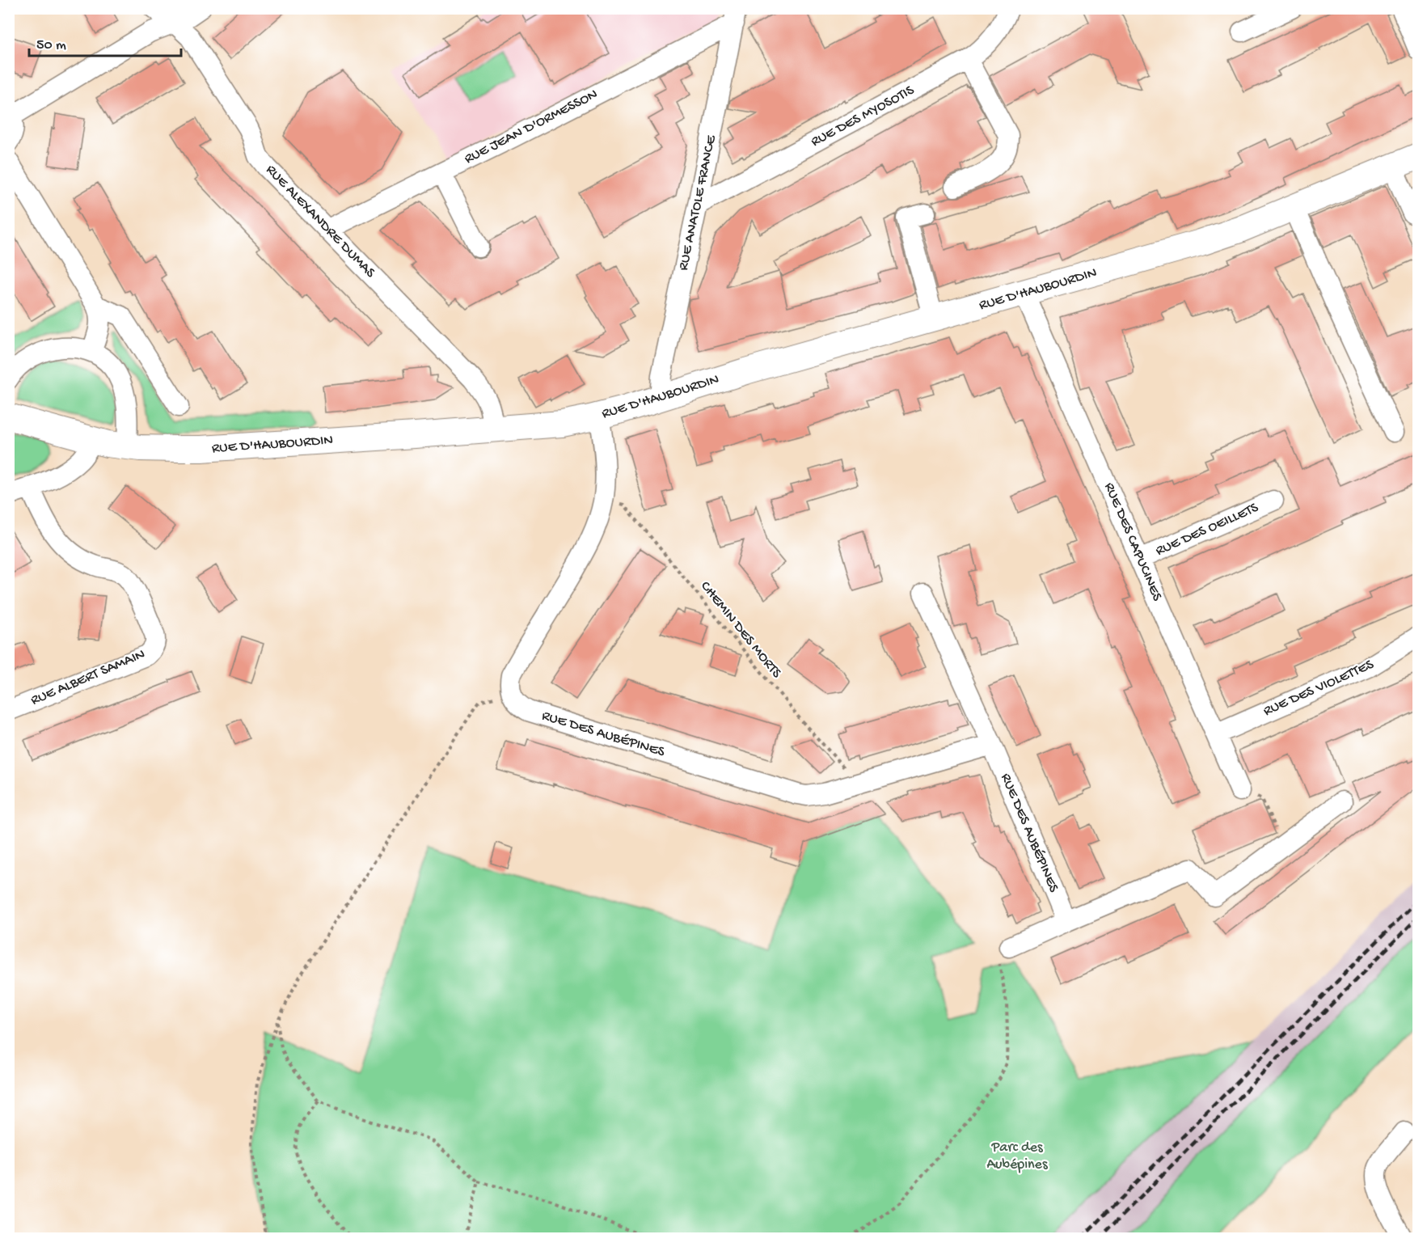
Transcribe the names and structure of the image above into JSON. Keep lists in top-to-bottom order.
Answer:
{
  "streets": {
    "main road": ["RUE D'HAUBOURDIN"],
    "street": [
      "RUE DES MYOSOTIS",
      "RUE JEAN D'ORMESSON",
      "RUE ANATOLE FRANCE",
      "RUE ALEXANDRE DUMAS",
      "RUE DES OEILLETS",
      "RUE DES CAPUCINES",
      "RUE ALBERT SAMAIN",
      "RUE DES VIOLETTES",
      "RUE DES AUBÉPINES"
    ],
    "path": ["CHEMIN DES MORTS"]
  },
  "crossings": [
    ["RUE DES MYOSOTIS", "RUE ANATOLE FRANCE"],
    ["RUE JEAN D'ORMESSON", "RUE ANATOLE FRANCE"],
    ["RUE JEAN D'ORMESSON", "RUE ALEXANDRE DUMAS"],
    ["RUE ANATOLE FRANCE", "RUE D'HAUBOURDIN"],
    ["RUE ALEXANDRE DUMAS", "RUE D'HAUBOURDIN"],
    ["RUE D'HAUBOURDIN", "RUE DES CAPUCINES"],
    ["RUE DES OEILLETS", "RUE DES CAPUCINES"],
    ["RUE DES CAPUCINES", "RUE DES VIOLETTES"],
    ["CHEMIN DES MORTS", "RUE DES AUBÉPINES"]
  ],
  "parks": ["Parc des Aubépines"],
  "scale_bar": "50 m"
}
